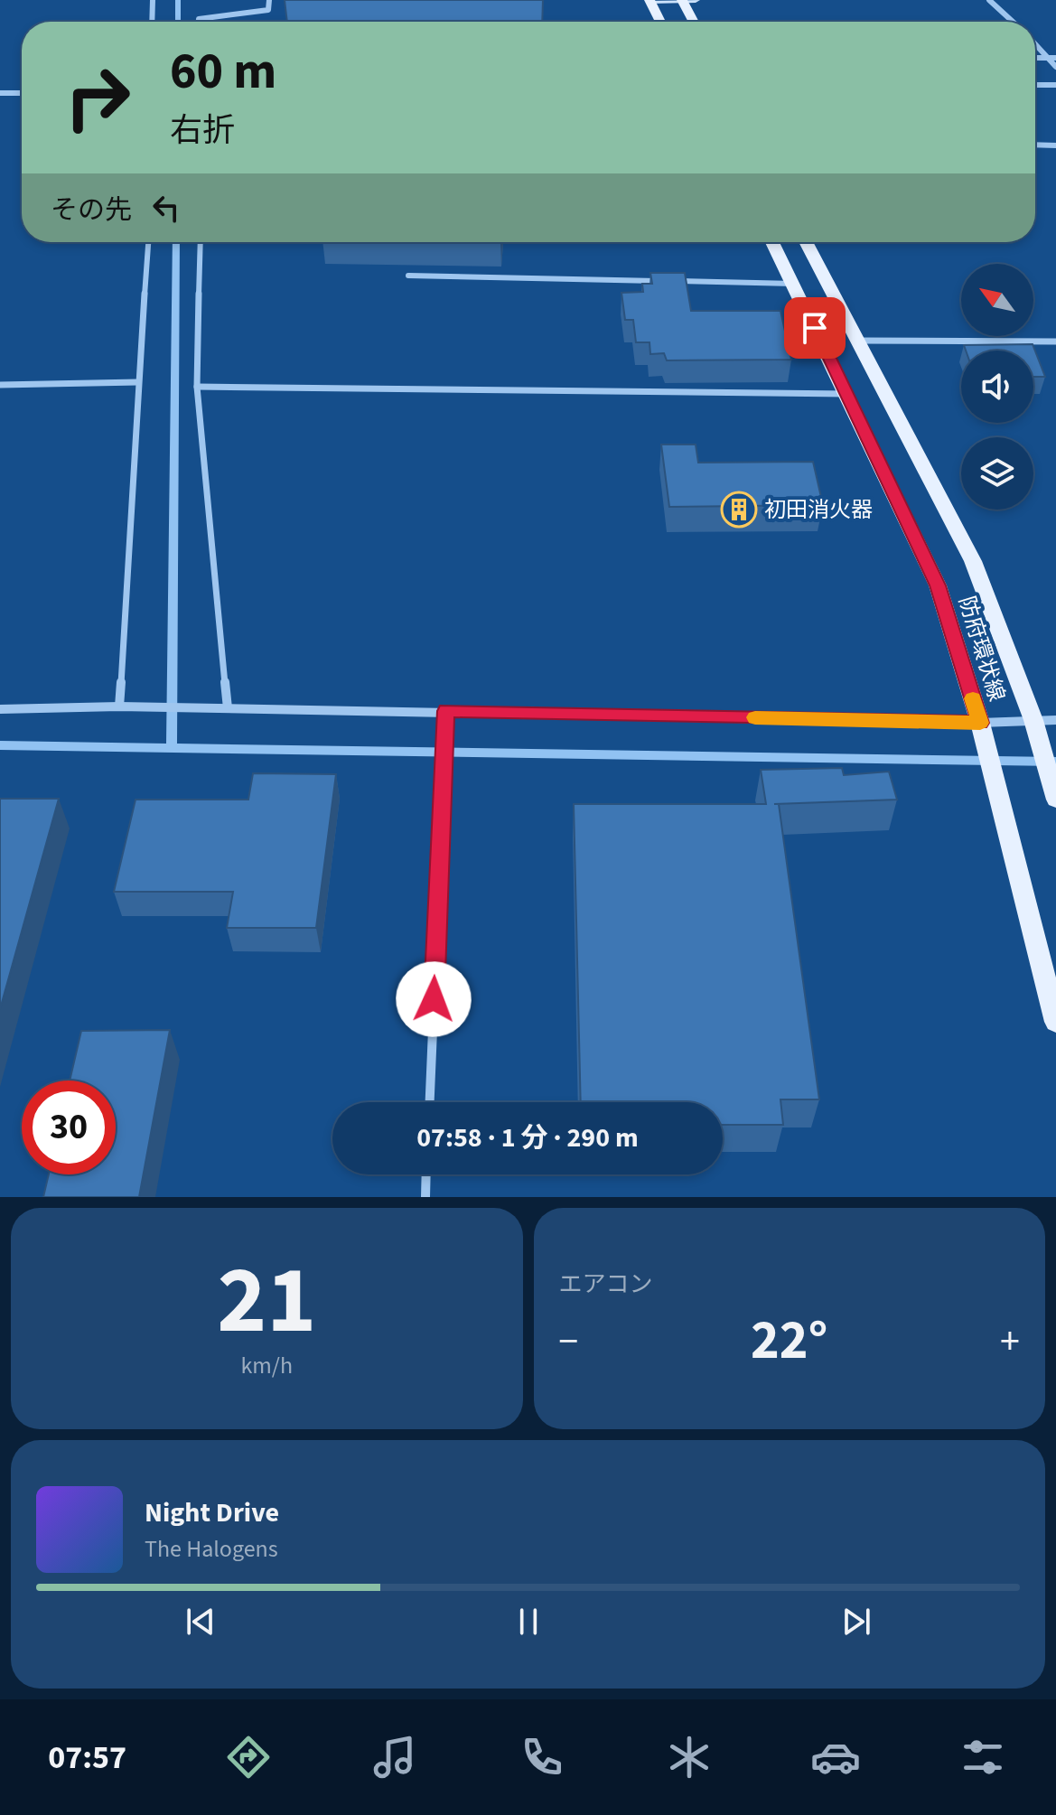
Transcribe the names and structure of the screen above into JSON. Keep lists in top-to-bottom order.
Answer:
{
  "streets": {
    "main road": ["防府環状線"]
  },
  "places": {
    "building": ["初田消火器"]
  },
  "north": "top left",
  "page": {
    "turn": ["60 m", "右折"],
    "then": "その先",
    "limit": "30",
    "trip": "07:58 · 1 分 · 290 m",
    "tile": [
      ["21", "km/h"],
      "エアコン"
    ],
    "heat": ["−", "22°", "+"],
    "song": ["Night Drive", "The Halogens"],
    "tabs": "07:57"
  }
}
